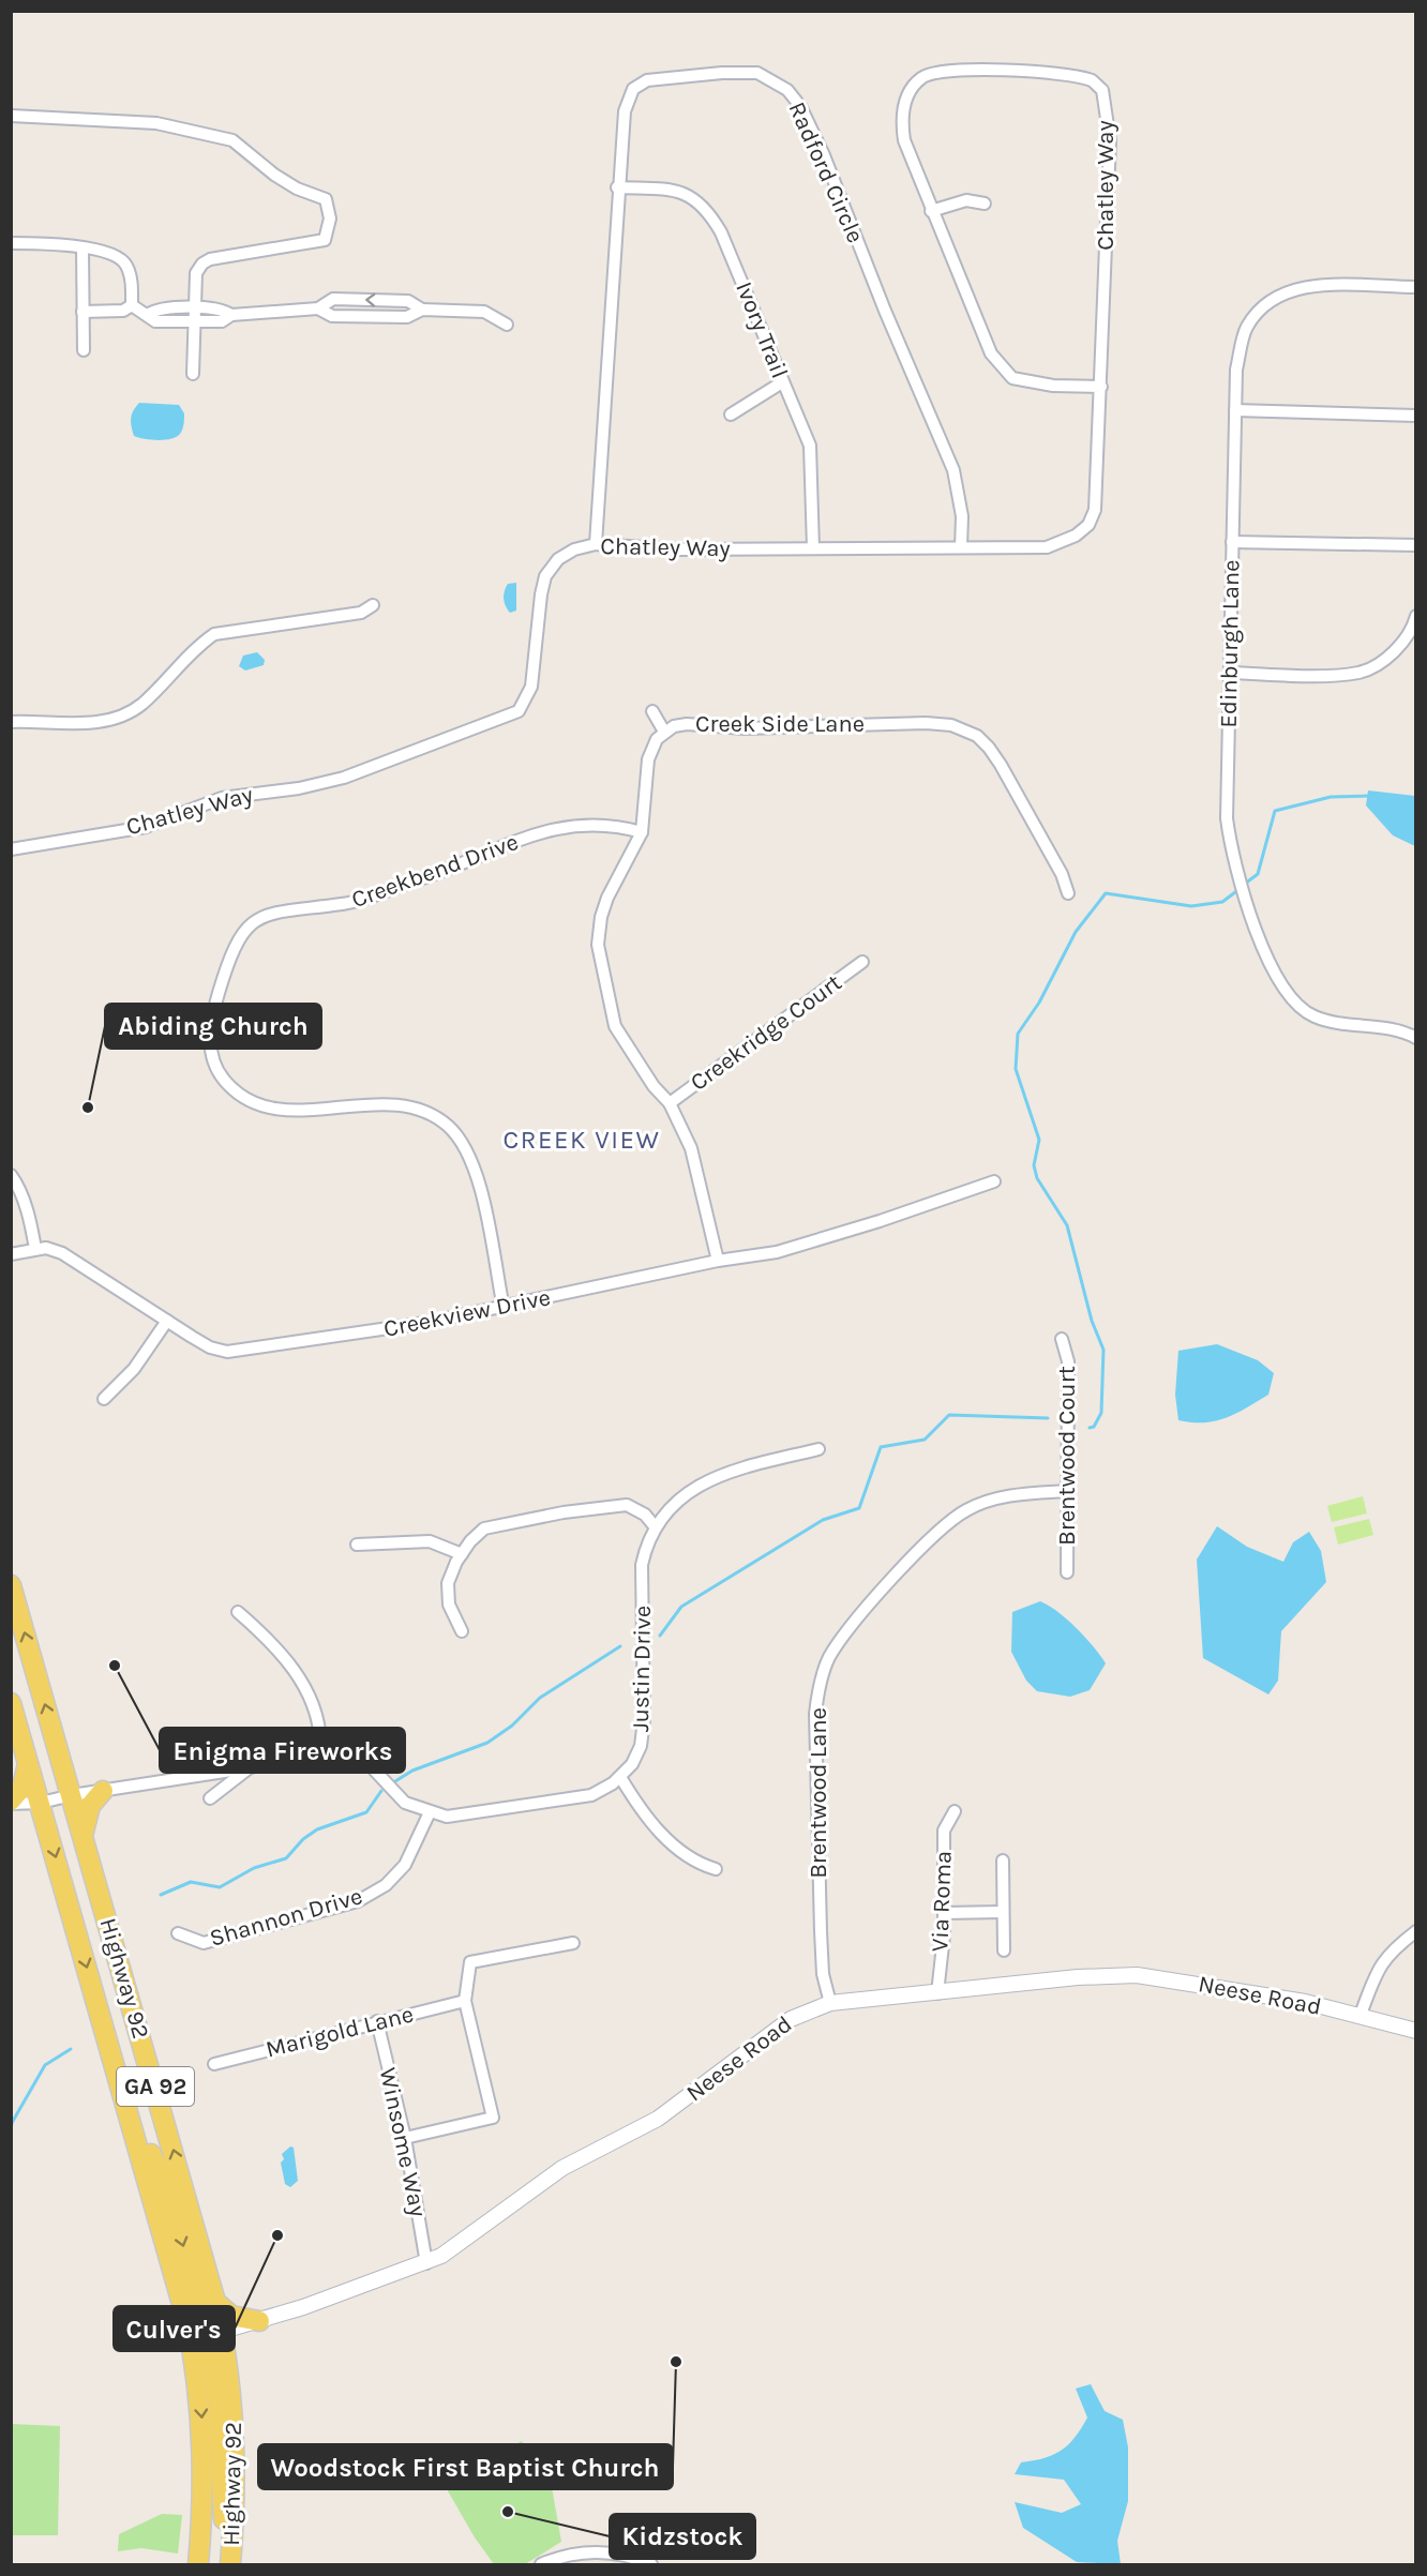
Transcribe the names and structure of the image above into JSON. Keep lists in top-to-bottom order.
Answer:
{
  "streets": {
    "main road": ["Highway 92", "GA 92"],
    "street": [
      "Radford Circle",
      "Chatley Way",
      "Ivory Trail",
      "Edinburgh Lane",
      "Creek Side Lane",
      "Creekbend Drive",
      "Creekridge Court",
      "Creekview Drive",
      "Brentwood Court",
      "Justin Drive",
      "Brentwood Lane",
      "Via Roma",
      "Shannon Drive",
      "Neese Road",
      "Marigold Lane",
      "Winsome Way"
    ]
  },
  "crossings": [
    ["Radford Circle", "Chatley Way"],
    ["Radford Circle", "Ivory Trail"],
    ["Chatley Way", "Ivory Trail"],
    ["Creek Side Lane", "Creekbend Drive"],
    ["Creek Side Lane", "Creekridge Court"],
    ["Creek Side Lane", "Creekview Drive"],
    ["Creekbend Drive", "Creekview Drive"],
    ["Brentwood Court", "Brentwood Lane"],
    ["Justin Drive", "Shannon Drive"],
    ["Brentwood Lane", "Neese Road"],
    ["Via Roma", "Neese Road"],
    ["Highway 92", "Neese Road"],
    ["Neese Road", "Winsome Way"],
    ["Marigold Lane", "Winsome Way"]
  ],
  "districts": ["CREEK VIEW"],
  "places": [
    "Abiding Church",
    "Enigma Fireworks",
    "Culver's",
    "Woodstock First Baptist Church",
    "Kidzstock"
  ]
}
